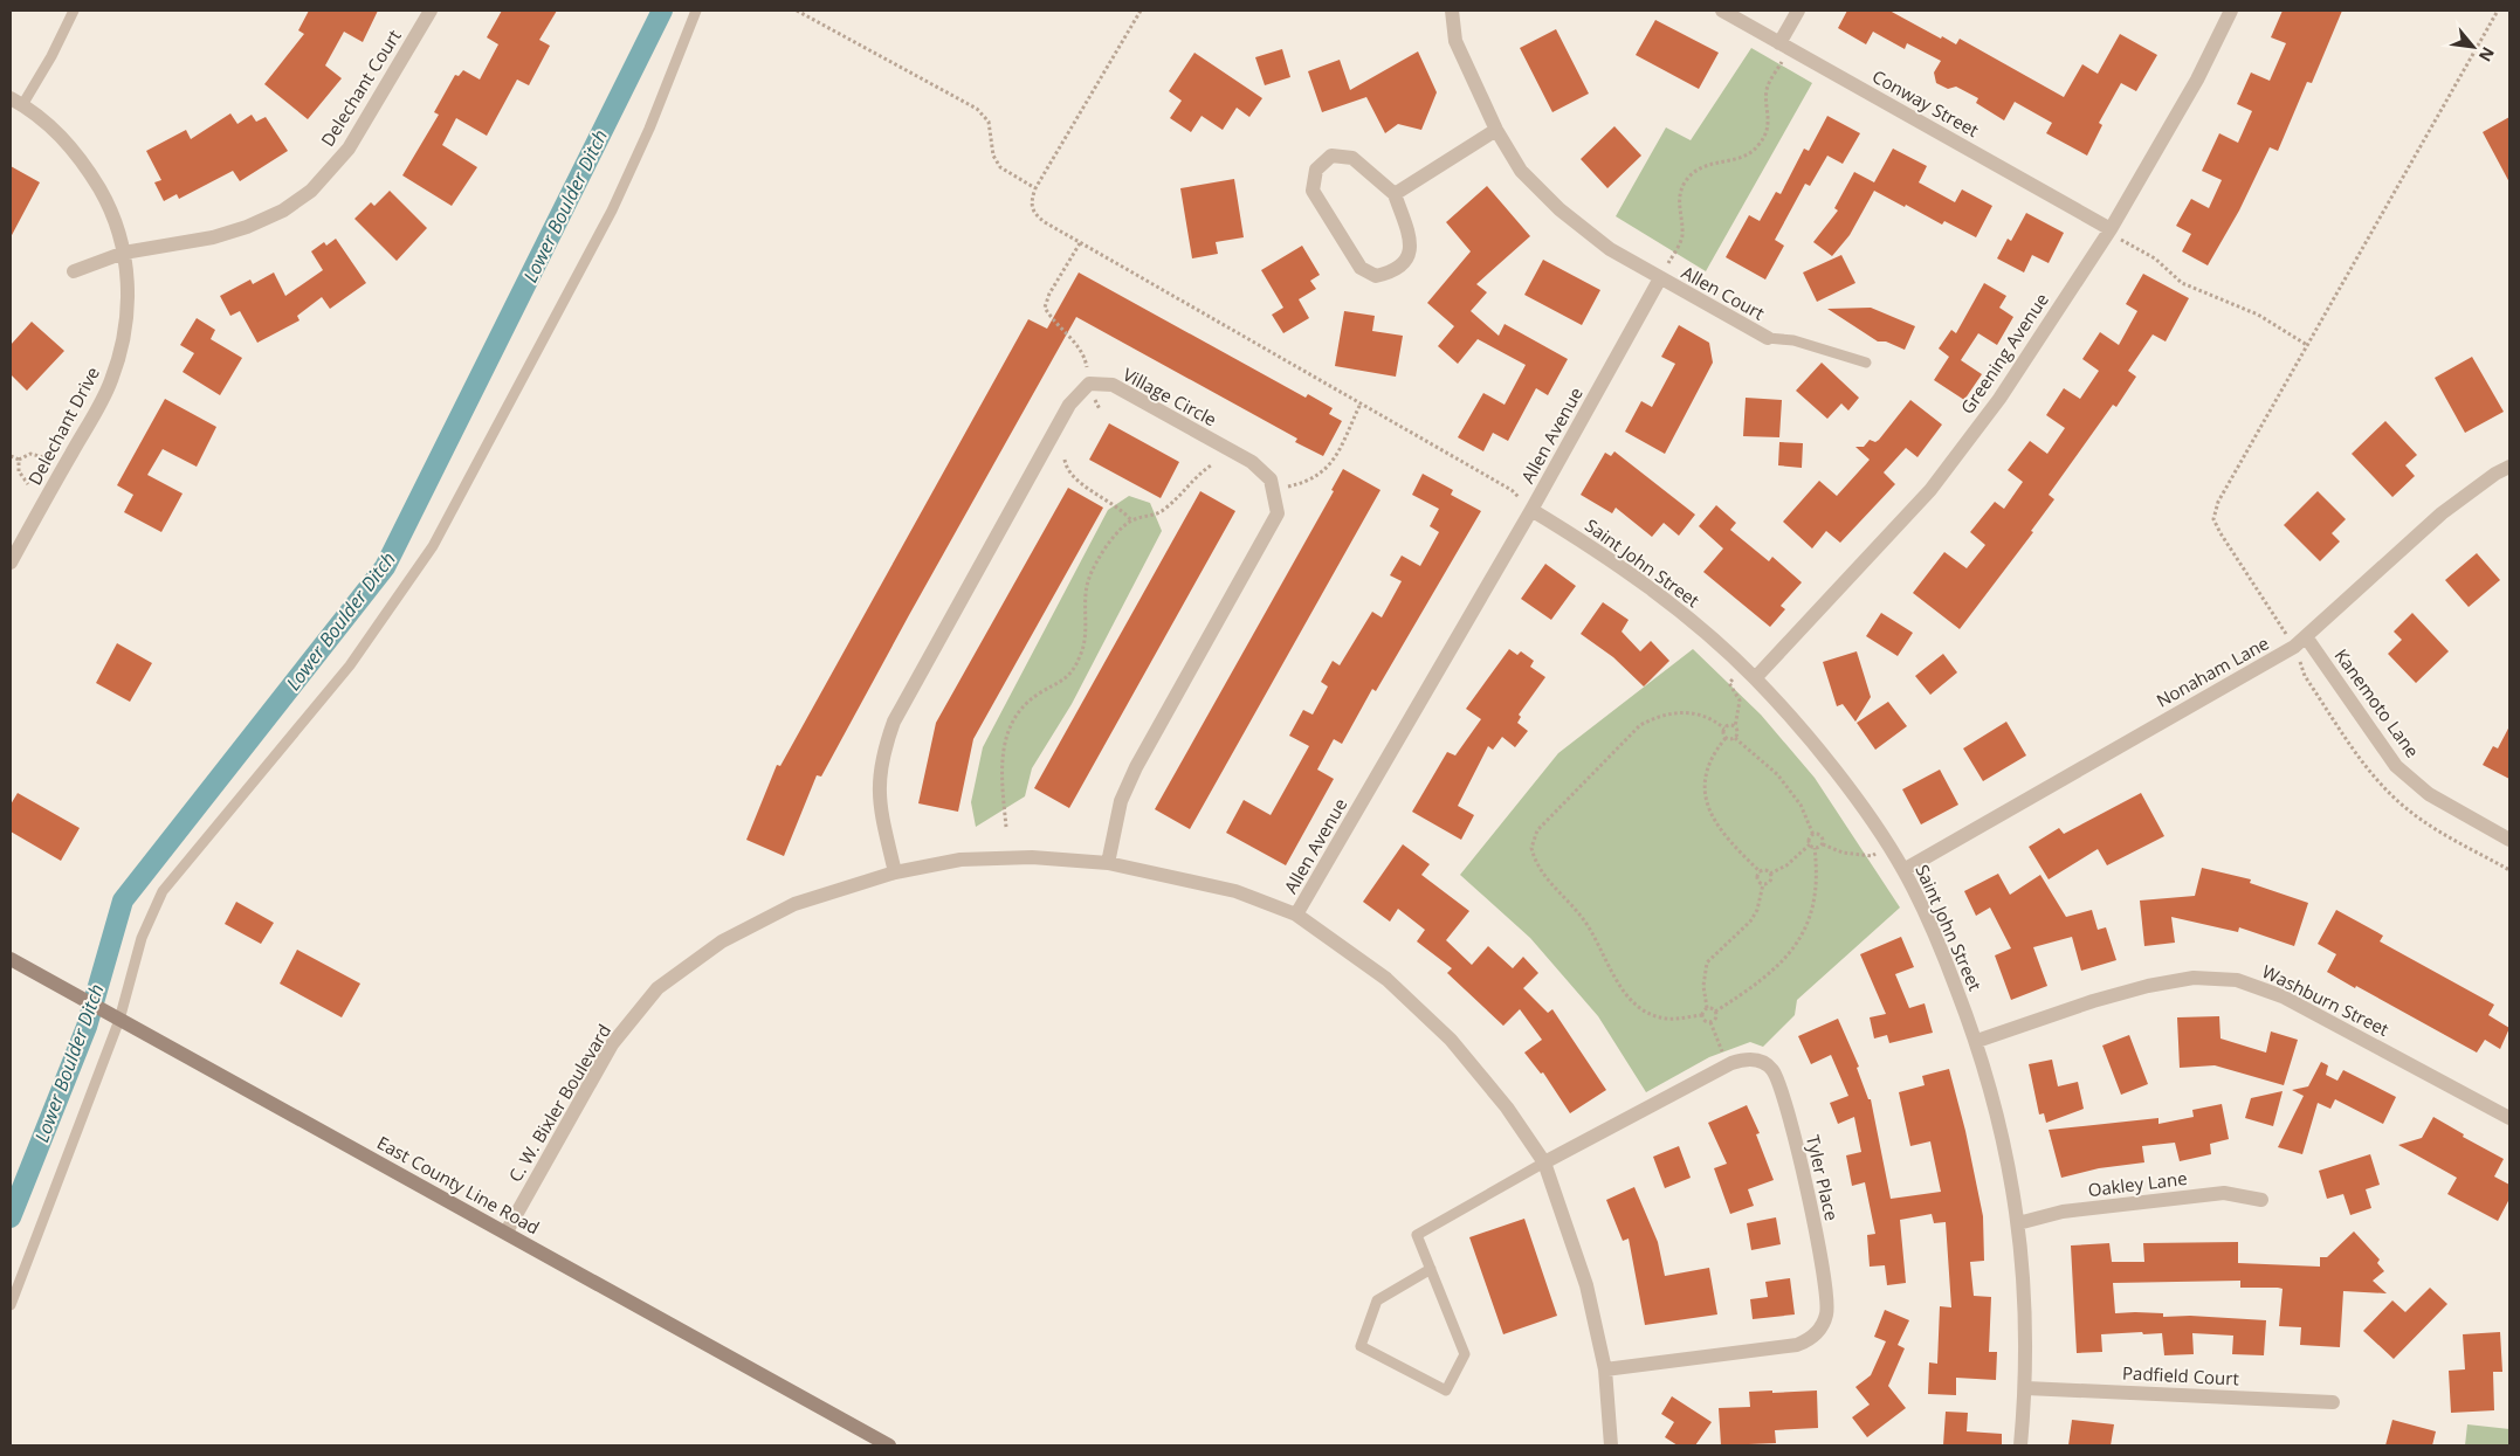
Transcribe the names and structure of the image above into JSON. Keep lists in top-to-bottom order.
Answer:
{
  "streets": {
    "main road": ["East County Line Road"],
    "street": [
      "Delechant Court",
      "Conway Street",
      "Allen Court",
      "Greening Avenue",
      "Village Circle",
      "Delechant Drive",
      "Allen Avenue",
      "Saint John Street",
      "Nonaham Lane",
      "Kanemoto Lane",
      "Washburn Street",
      "C. W. Bixler Boulevard",
      "Tyler Place",
      "Oakley Lane",
      "Padfield Court"
    ]
  },
  "crossings": [
    ["Delechant Court", "Delechant Drive"],
    ["Conway Street", "Greening Avenue"],
    ["Allen Court", "Allen Avenue"],
    ["Greening Avenue", "Saint John Street"],
    ["Allen Avenue", "Saint John Street"],
    ["Allen Avenue", "C. W. Bixler Boulevard"],
    ["Saint John Street", "Nonaham Lane"],
    ["Saint John Street", "Washburn Street"],
    ["Saint John Street", "Oakley Lane"],
    ["Saint John Street", "Padfield Court"],
    ["Nonaham Lane", "Kanemoto Lane"],
    ["C. W. Bixler Boulevard", "Tyler Place"],
    ["C. W. Bixler Boulevard", "East County Line Road"]
  ],
  "water": ["Lower Boulder Ditch"],
  "north": "bottom right"
}
